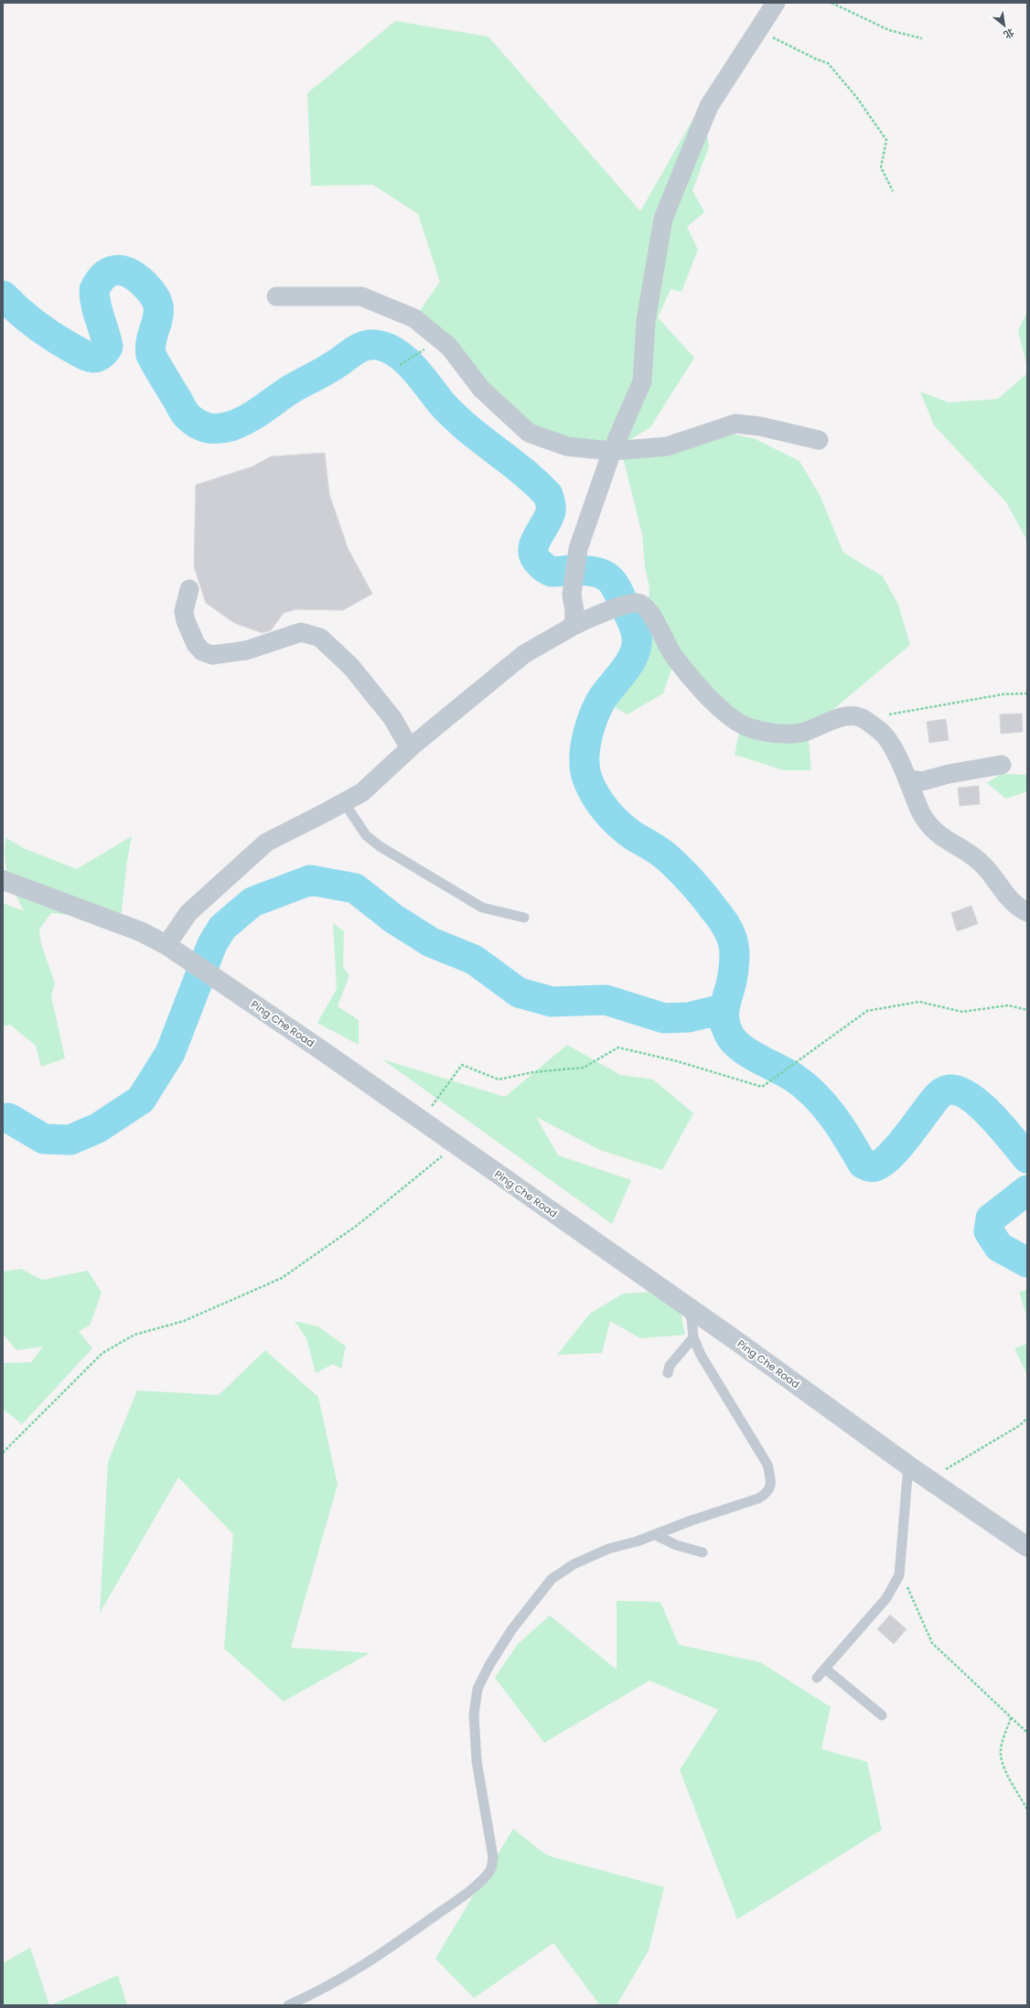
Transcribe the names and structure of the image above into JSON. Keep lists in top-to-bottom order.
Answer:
{
  "streets": {
    "street": ["Ping Che Road"]
  },
  "north": "bottom right"
}
